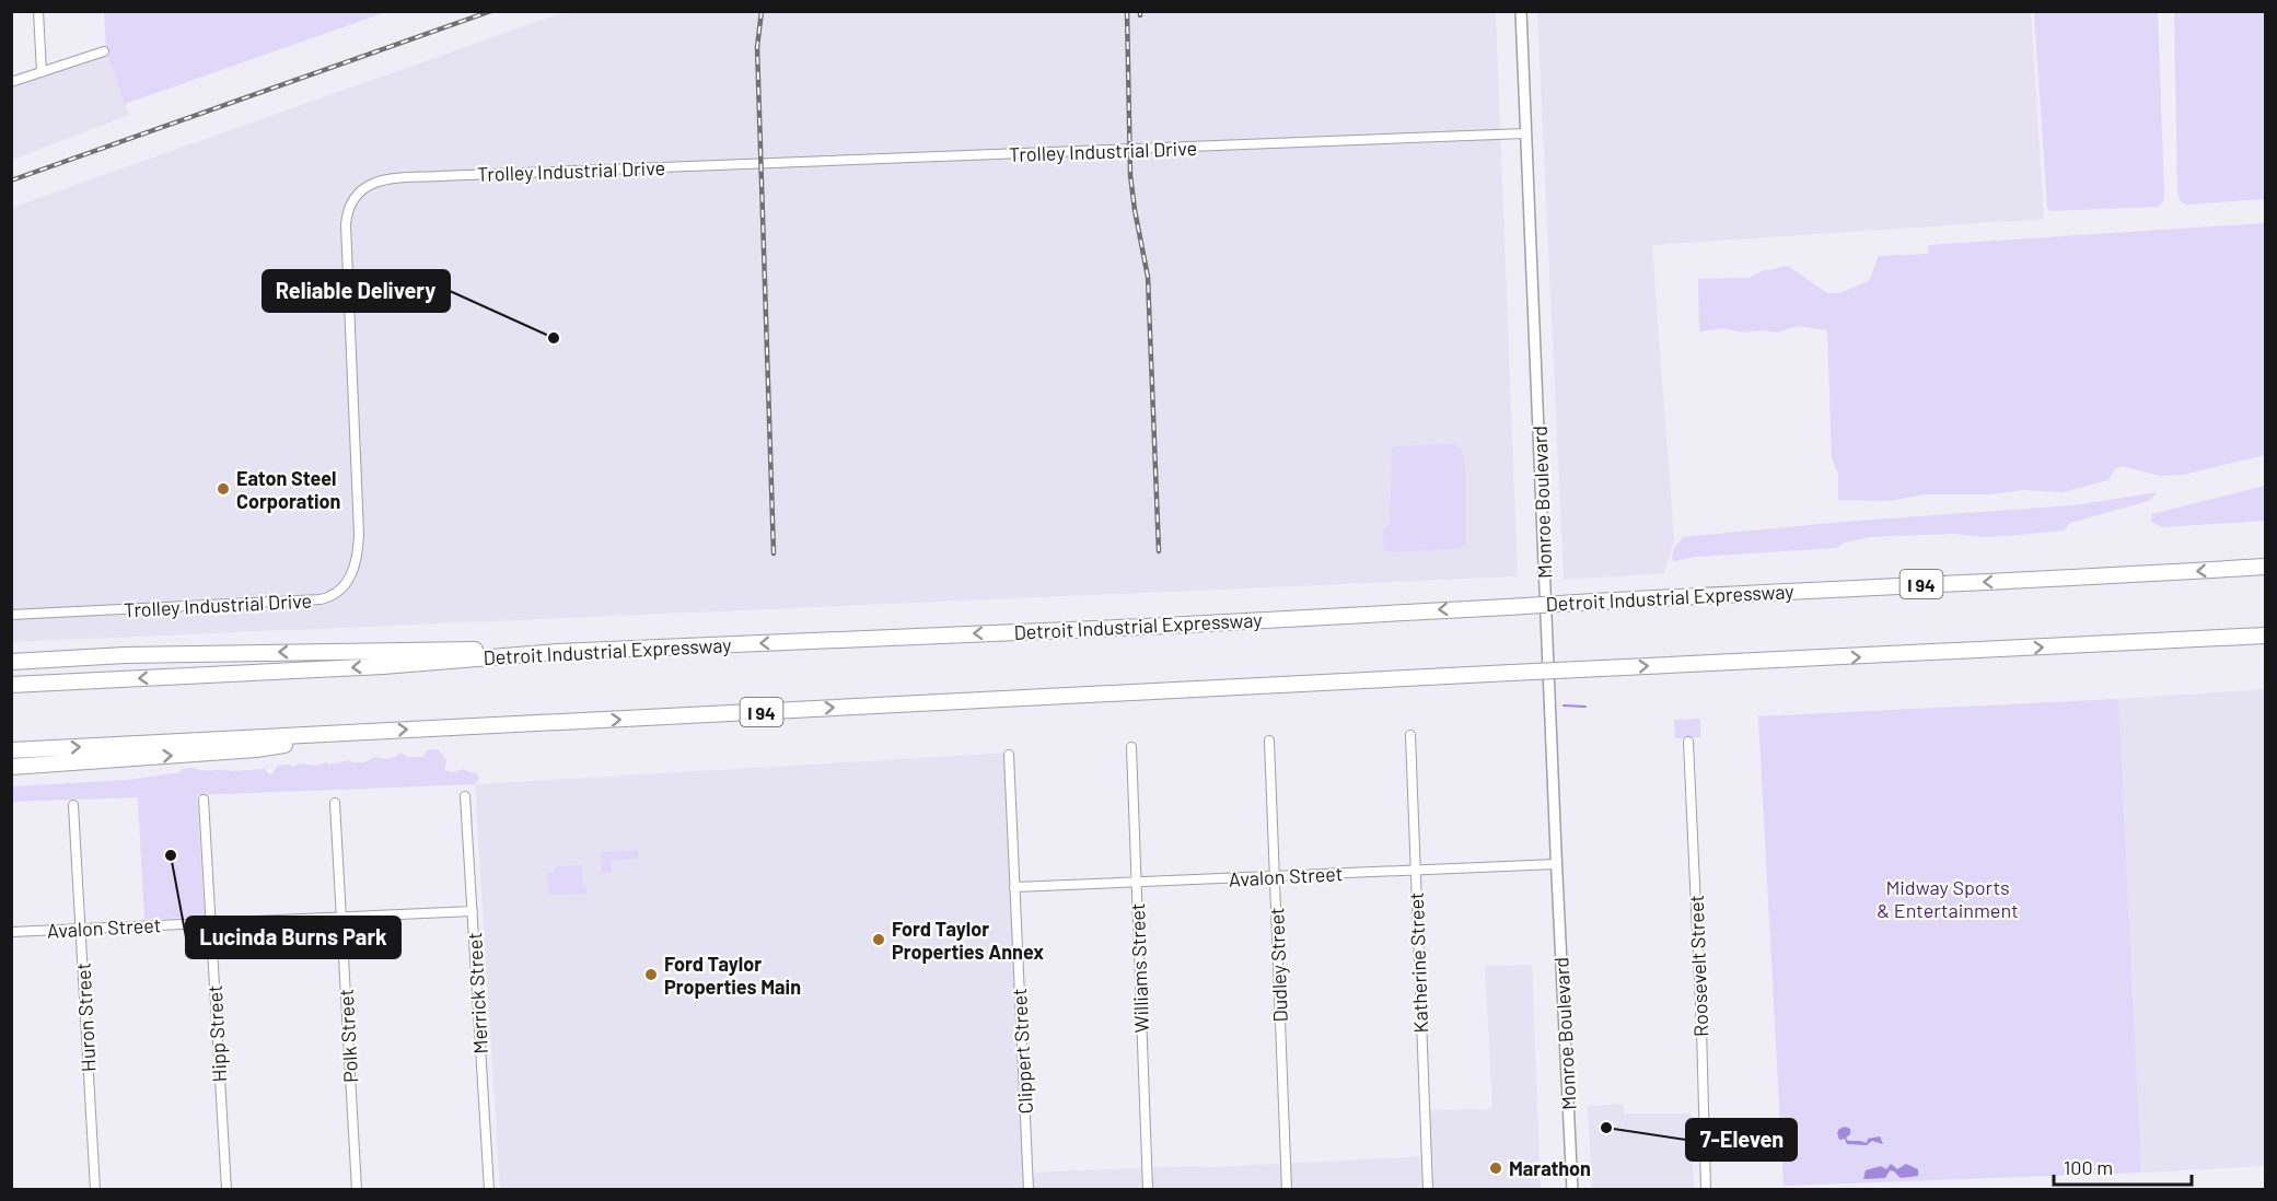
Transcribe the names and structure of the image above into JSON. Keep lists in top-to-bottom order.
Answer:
{
  "streets": {
    "highway": ["I 94", "Detroit Industrial Expressway"],
    "street": [
      "Trolley Industrial Drive",
      "Monroe Boulevard",
      "Avalon Street",
      "Katherine Street",
      "Dudley Street",
      "Roosevelt Street",
      "Williams Street",
      "Merrick Street",
      "Huron Street",
      "Hipp Street",
      "Polk Street",
      "Clippert Street"
    ]
  },
  "crossings": [
    ["Trolley Industrial Drive", "Monroe Boulevard"],
    ["Monroe Boulevard", "Avalon Street"],
    ["Avalon Street", "Katherine Street"],
    ["Avalon Street", "Dudley Street"],
    ["Avalon Street", "Williams Street"],
    ["Avalon Street", "Merrick Street"],
    ["Avalon Street", "Huron Street"],
    ["Avalon Street", "Hipp Street"],
    ["Avalon Street", "Polk Street"],
    ["Avalon Street", "Clippert Street"]
  ],
  "parks": ["Midway Sports & Entertainment"],
  "places": [
    "Reliable Delivery",
    "Eaton Steel Corporation",
    "Lucinda Burns Park",
    "Ford Taylor Properties Annex",
    "Ford Taylor Properties Main",
    "7-Eleven",
    "Marathon"
  ],
  "scale_bar": "100 m"
}
